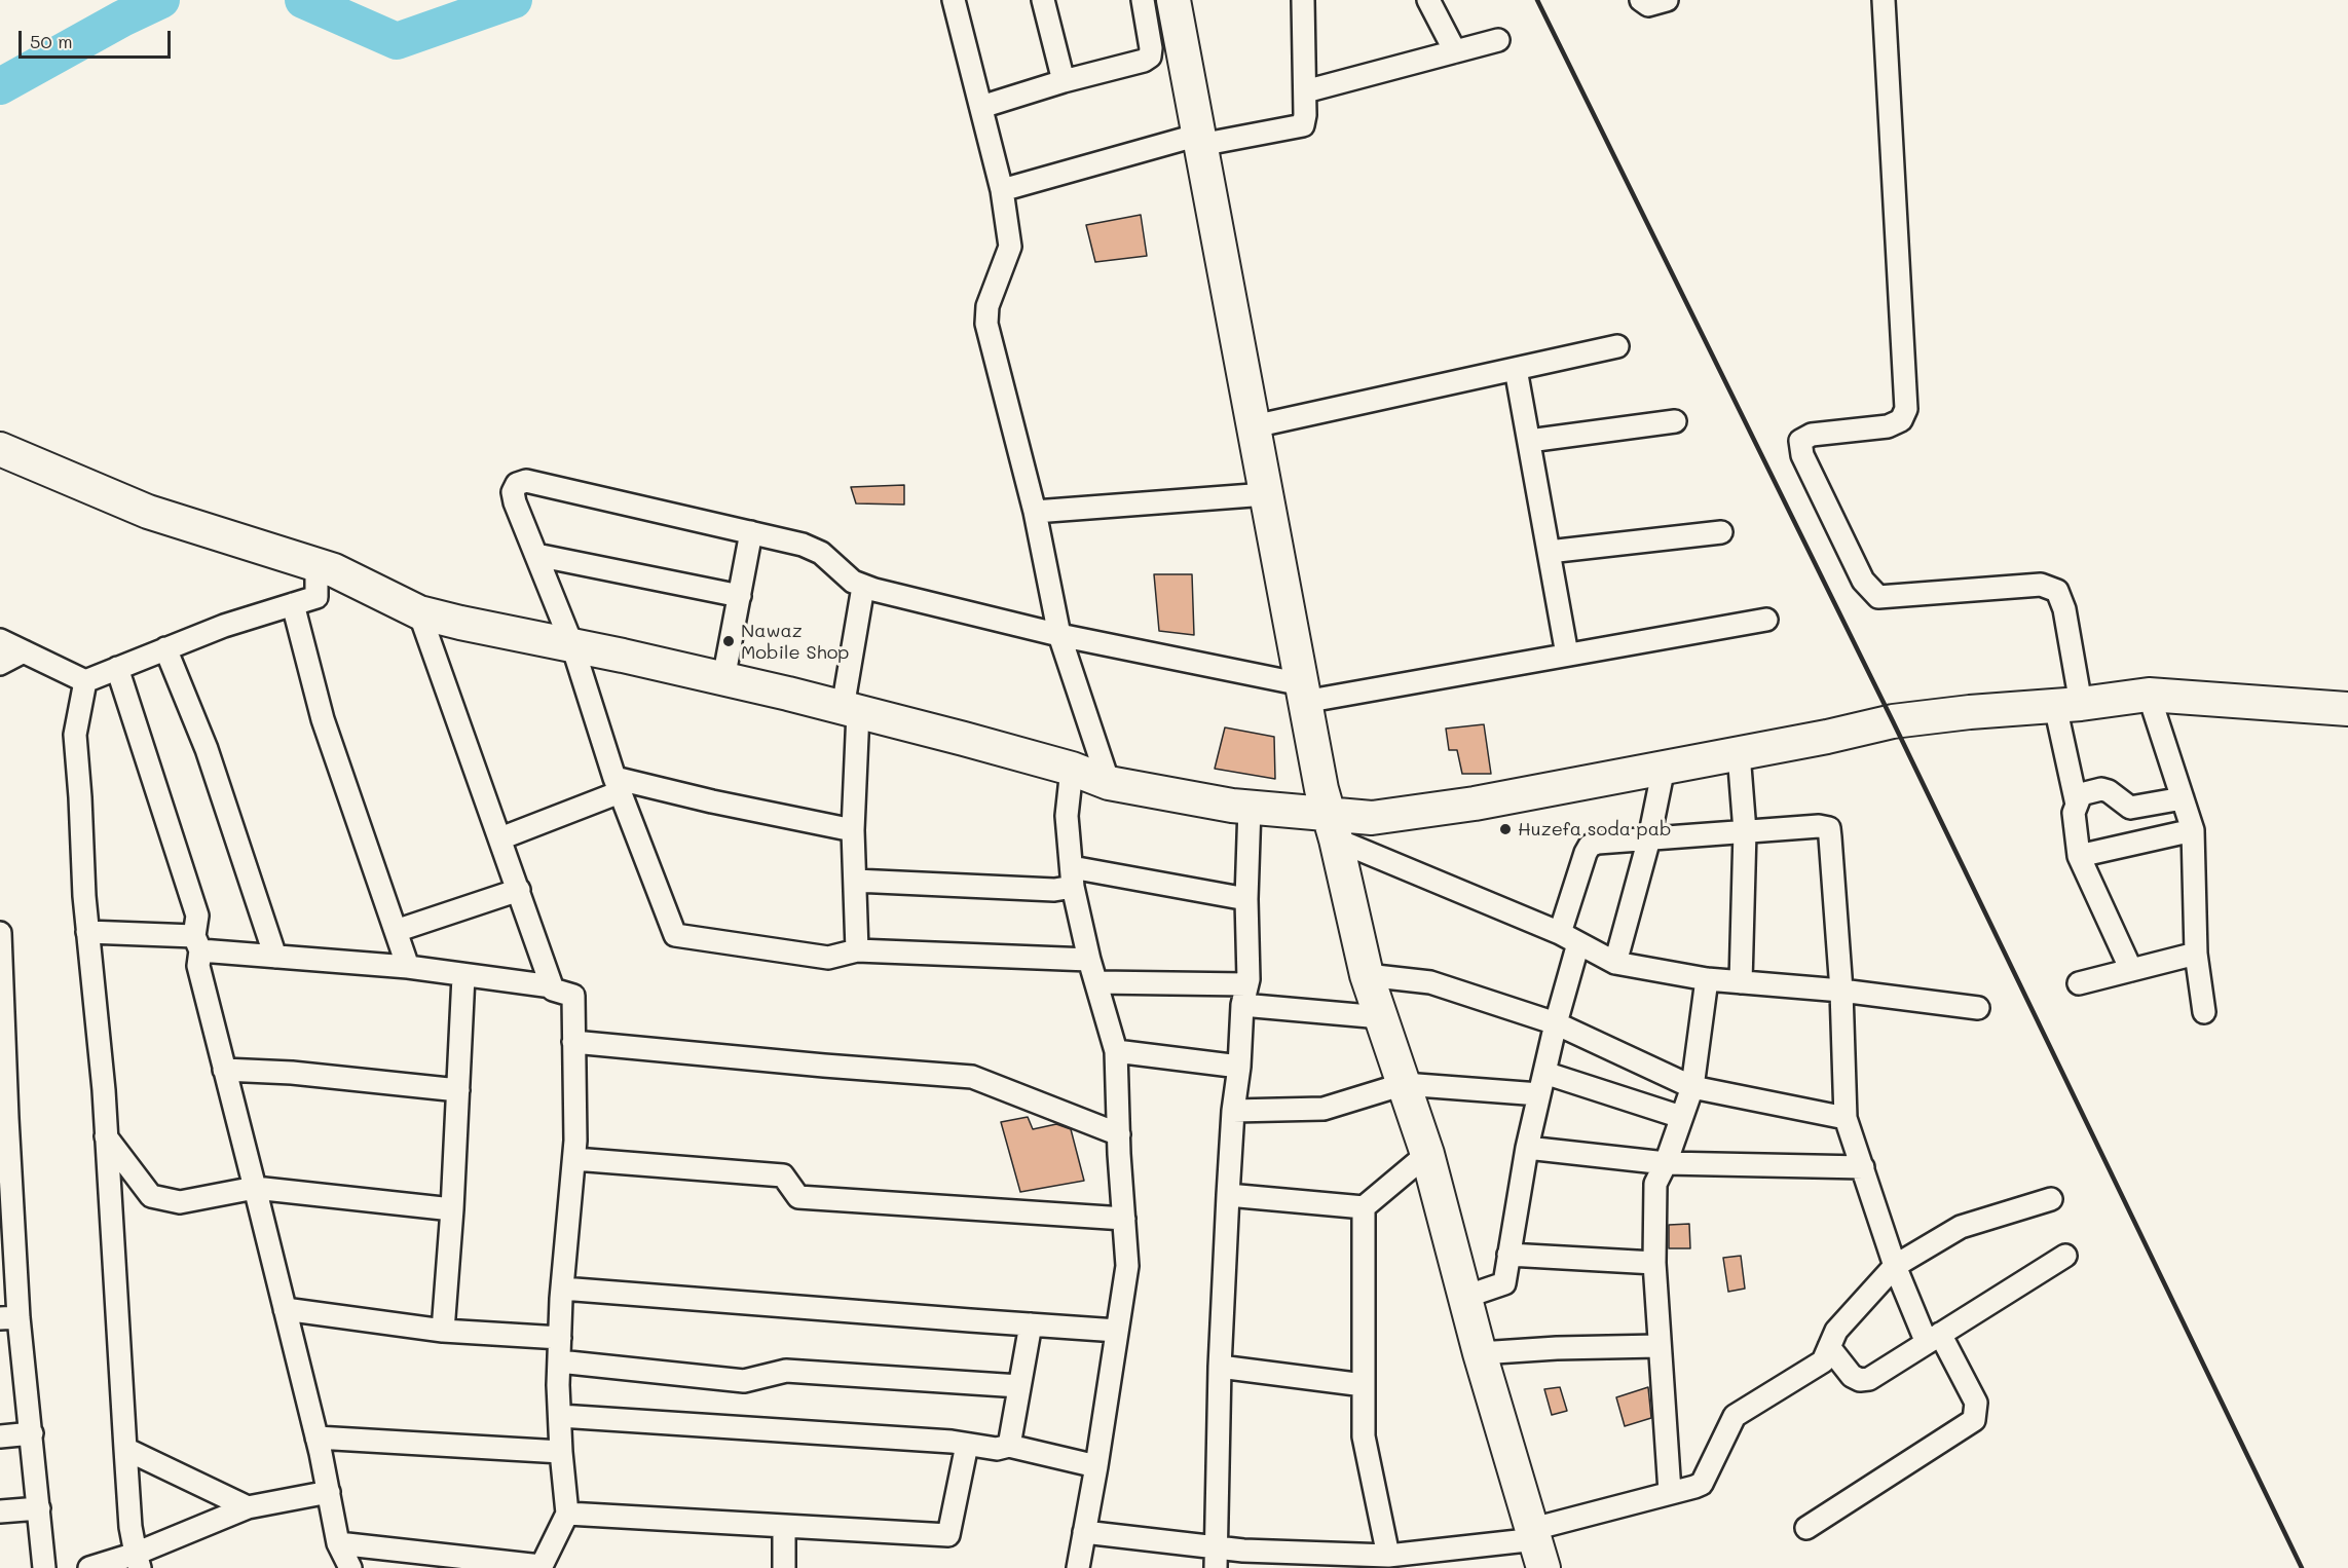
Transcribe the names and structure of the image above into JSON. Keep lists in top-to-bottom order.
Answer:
{
  "places": ["Nawaz Mobile Shop", "Huzefa soda pab"],
  "scale_bar": "50 m"
}
